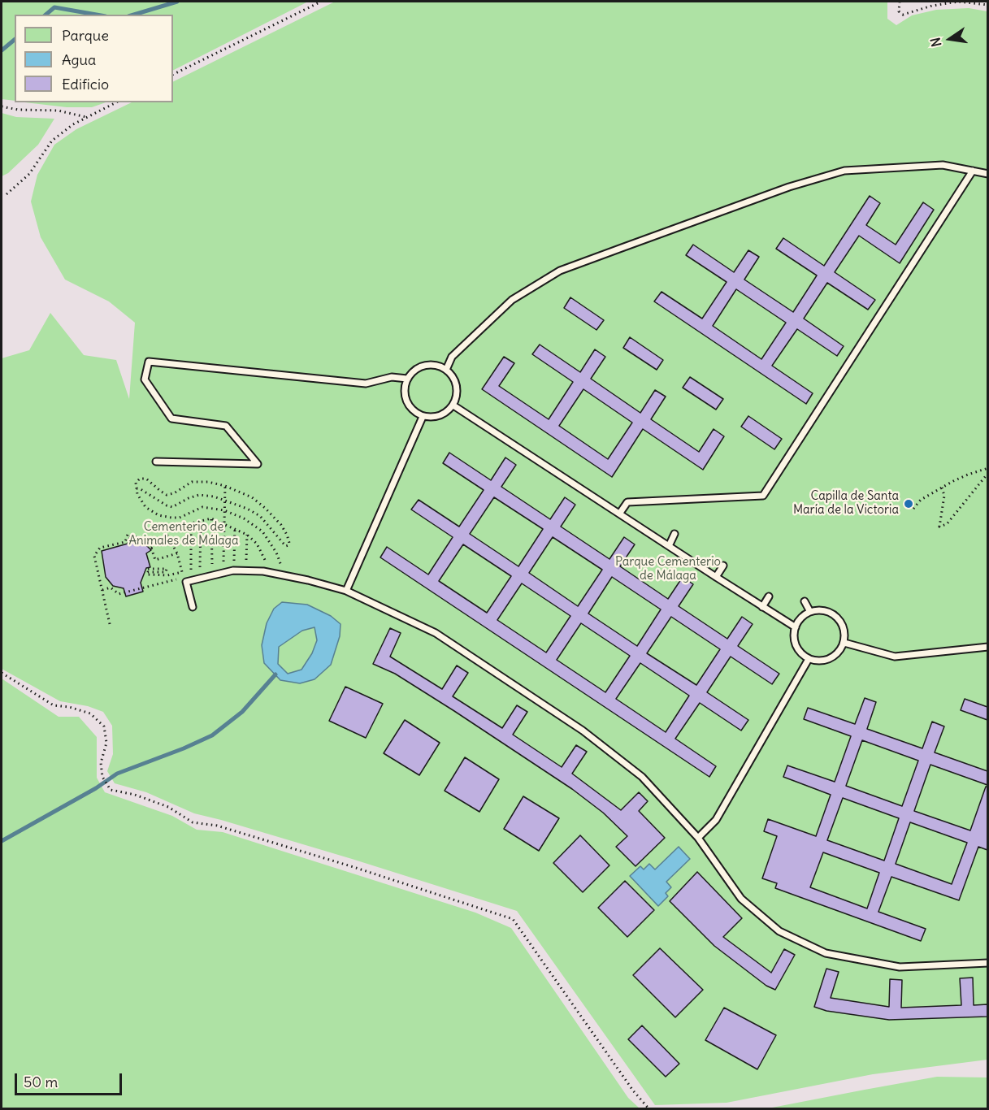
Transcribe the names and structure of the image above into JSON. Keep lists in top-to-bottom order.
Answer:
{
  "parks": ["Cementerio de Animales de Málaga", "Parque Cementerio de Málaga"],
  "places": ["Capilla de Santa María de la Victoria"],
  "legend": ["Parque", "Agua", "Edificio"],
  "scale_bar": "50 m",
  "north": "left"
}
